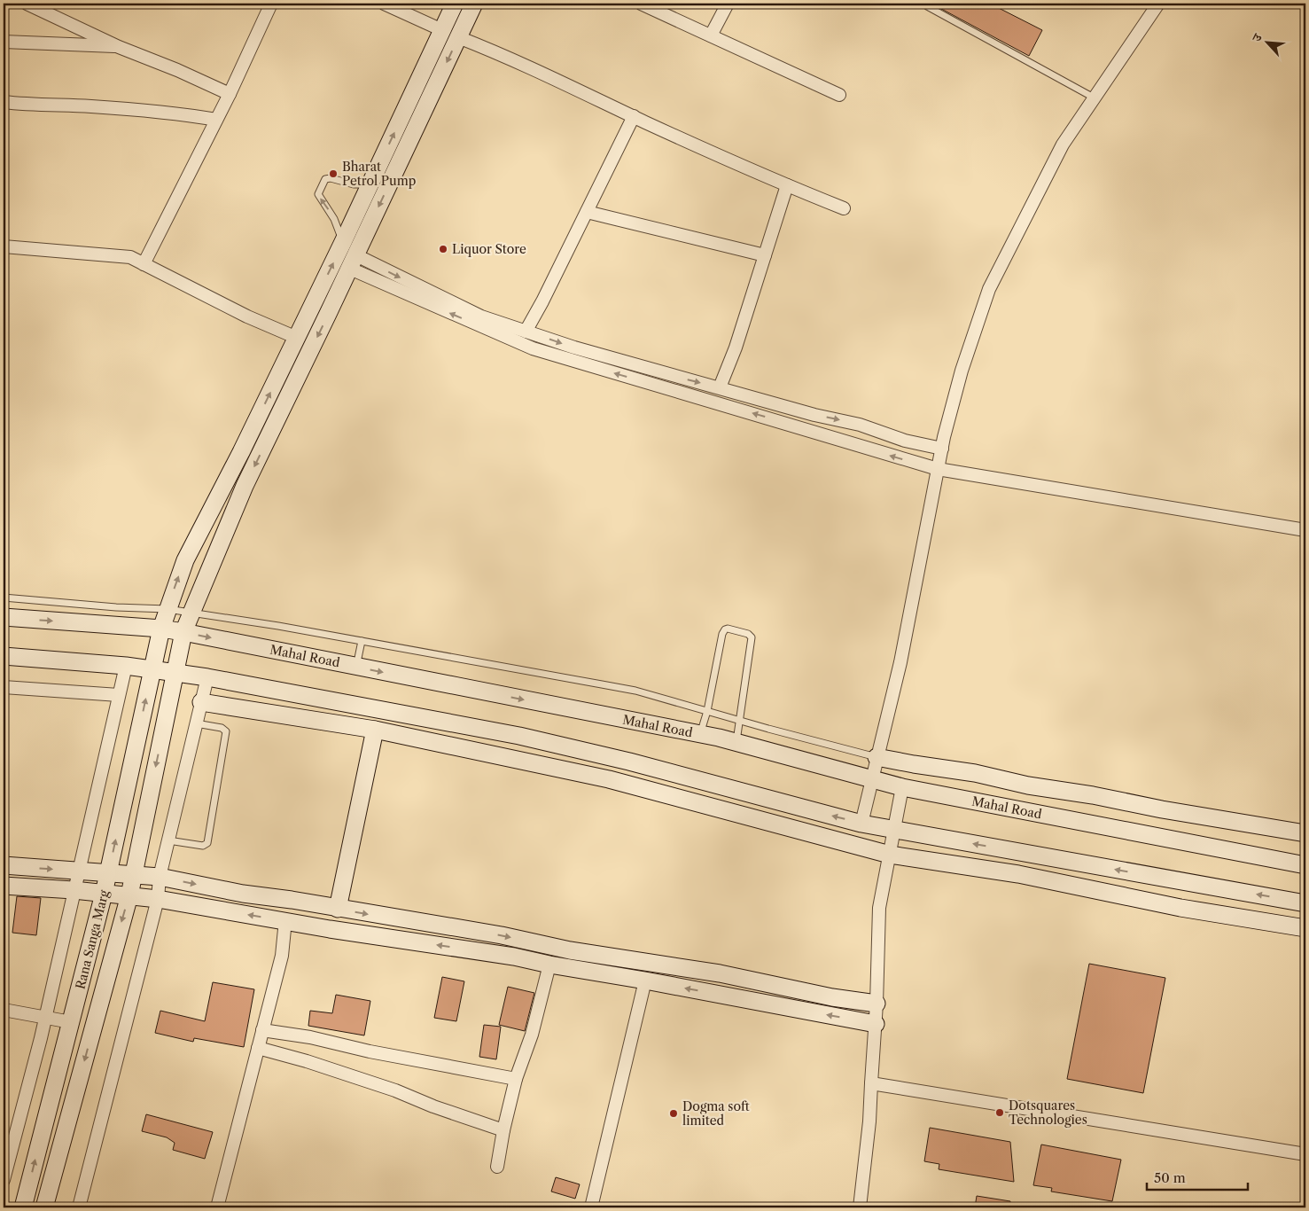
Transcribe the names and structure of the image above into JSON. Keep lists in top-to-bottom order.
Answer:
{
  "streets": {
    "main road": ["Mahal Road", "Rana Sanga Marg"]
  },
  "crossings": [
    ["Mahal Road", "Rana Sanga Marg"]
  ],
  "places": [
    "Bharat Petrol Pump",
    "Liquor Store",
    "Dotsquares Technologies",
    "Dogma soft limited"
  ],
  "scale_bar": "50 m",
  "north": "top left"
}
